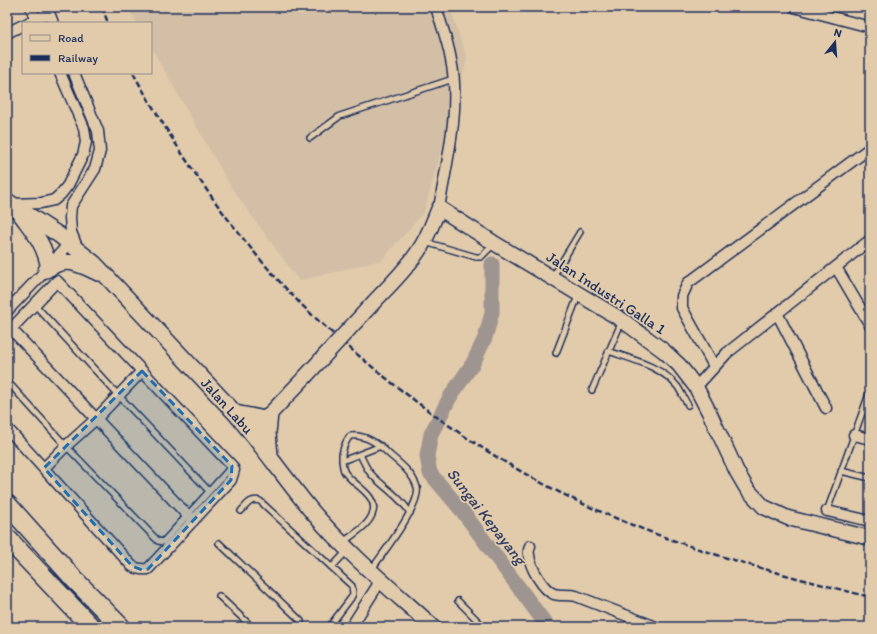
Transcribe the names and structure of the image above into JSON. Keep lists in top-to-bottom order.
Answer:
{
  "streets": {
    "main road": ["Jalan Industri Galla 1", "Jalan Labu"]
  },
  "water": ["Sungai Kepayang"],
  "legend": ["Road", "Railway"],
  "north": "top"
}
